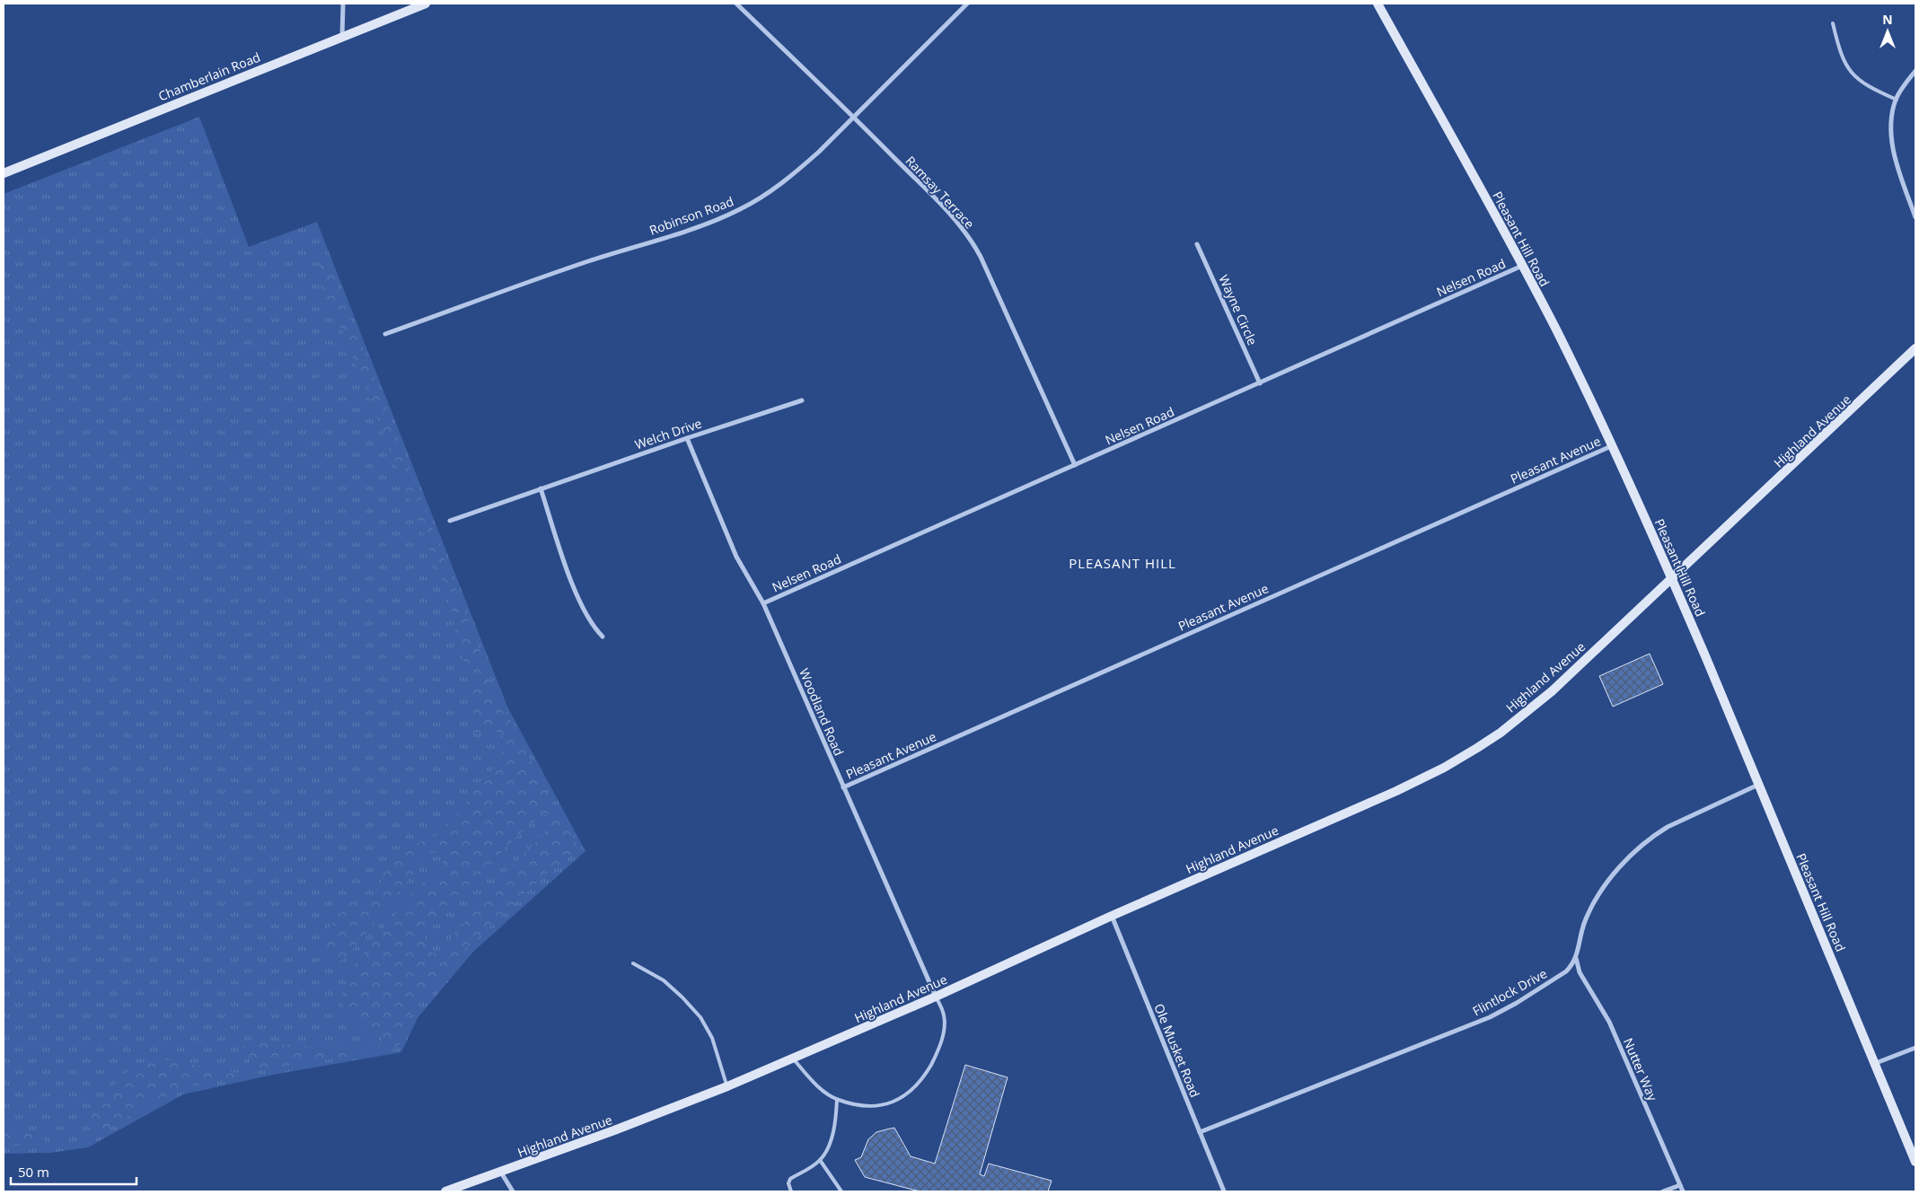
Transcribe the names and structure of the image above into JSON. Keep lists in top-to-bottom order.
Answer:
{
  "streets": {
    "street": [
      "Chamberlain Road",
      "Ramsay Terrace",
      "Robinson Road",
      "Pleasant Hill Road",
      "Nelsen Road",
      "Wayne Circle",
      "Highland Avenue",
      "Welch Drive",
      "Pleasant Avenue",
      "Woodland Road",
      "Flintlock Drive",
      "Ole Musket Road",
      "Nutter Way"
    ]
  },
  "crossings": [
    ["Ramsay Terrace", "Robinson Road"],
    ["Ramsay Terrace", "Nelsen Road"],
    ["Pleasant Hill Road", "Nelsen Road"],
    ["Pleasant Hill Road", "Highland Avenue"],
    ["Pleasant Hill Road", "Pleasant Avenue"],
    ["Nelsen Road", "Wayne Circle"],
    ["Nelsen Road", "Woodland Road"],
    ["Highland Avenue", "Woodland Road"],
    ["Highland Avenue", "Ole Musket Road"],
    ["Welch Drive", "Woodland Road"],
    ["Pleasant Avenue", "Woodland Road"],
    ["Flintlock Drive", "Ole Musket Road"],
    ["Flintlock Drive", "Nutter Way"]
  ],
  "districts": ["PLEASANT HILL"],
  "scale_bar": "50 m",
  "north": "top"
}
